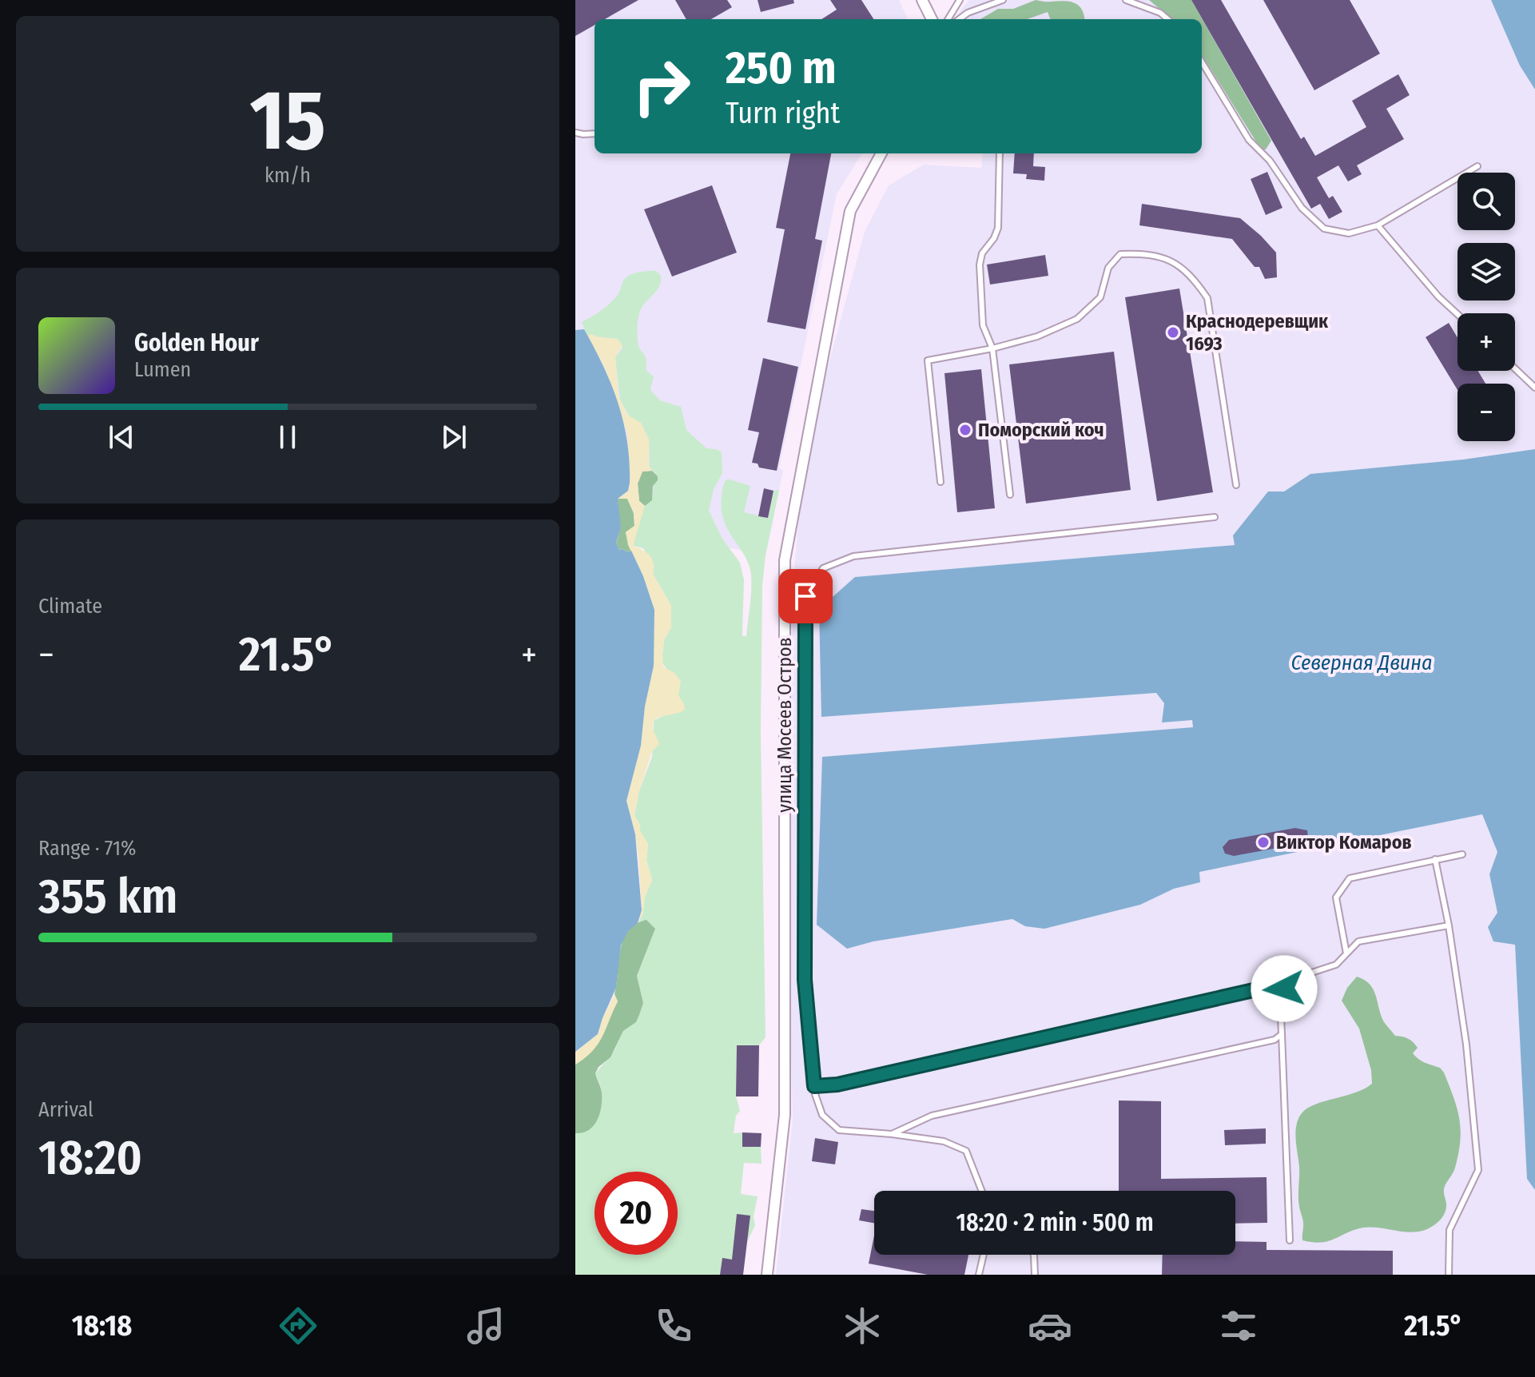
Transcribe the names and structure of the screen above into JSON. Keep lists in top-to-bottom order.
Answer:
{
  "streets": {
    "street": ["улица Мосеев Остров"]
  },
  "water": ["Северная Двина"],
  "places": ["Краснодеревщик 1693", "Поморский коч", "Виктор Комаров"],
  "page": {
    "tile": [
      ["15", "km/h"],
      "Climate",
      ["Range · 71%", "355 km"],
      ["Arrival", "18:20"]
    ],
    "turn": ["250 m", "Turn right"],
    "map_buttons": ["+", "−"],
    "song": ["Golden Hour", "Lumen"],
    "heat": ["−", "21.5°", "+"],
    "limit": "20",
    "trip": "18:20 · 2 min · 500 m",
    "tabs": ["18:18", "21.5°"]
  }
}
